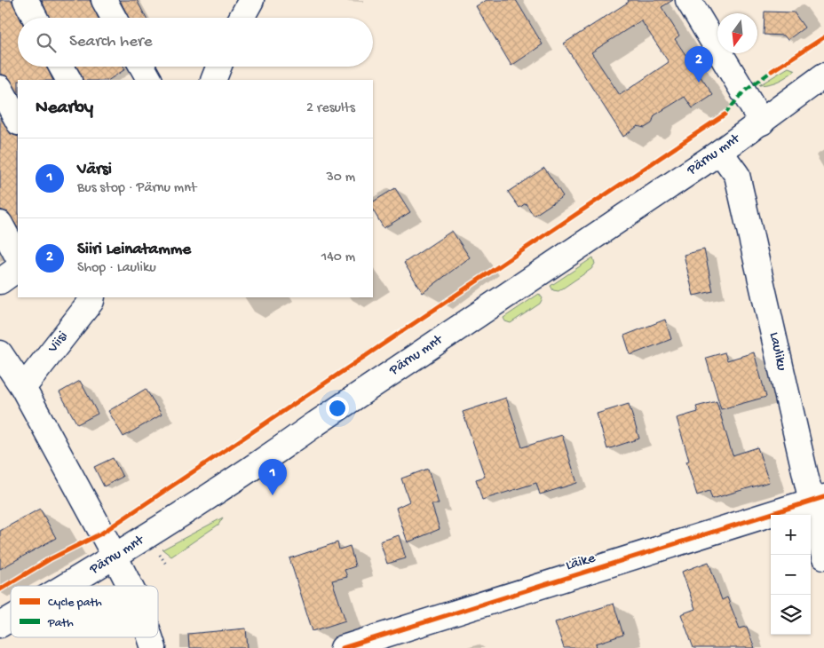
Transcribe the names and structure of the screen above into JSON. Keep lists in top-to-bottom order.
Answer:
{
  "streets": {
    "street": [
      "Pärnu mnt",
      "Viisi",
      "Lauliku",
      "Läike"
    ]
  },
  "crossings": [
    ["Pärnu mnt", "Lauliku"],
    ["Lauliku", "Läike"]
  ],
  "legend": ["Cycle path", "Path"],
  "north": "bottom",
  "page": {
    "search": "Search here",
    "pins": ["2", "1"],
    "heading": ["Nearby", "2 results"],
    "list": [
      {
        "mark": "1",
        "name": "Värsi",
        "note": "Bus stop · Pärnu mnt",
        "value": "30 m"
      },
      {
        "mark": "2",
        "name": "Siiri Leinatamme",
        "note": "Shop · Lauliku",
        "value": "140 m"
      }
    ],
    "map_buttons": ["+", "−"]
  }
}
